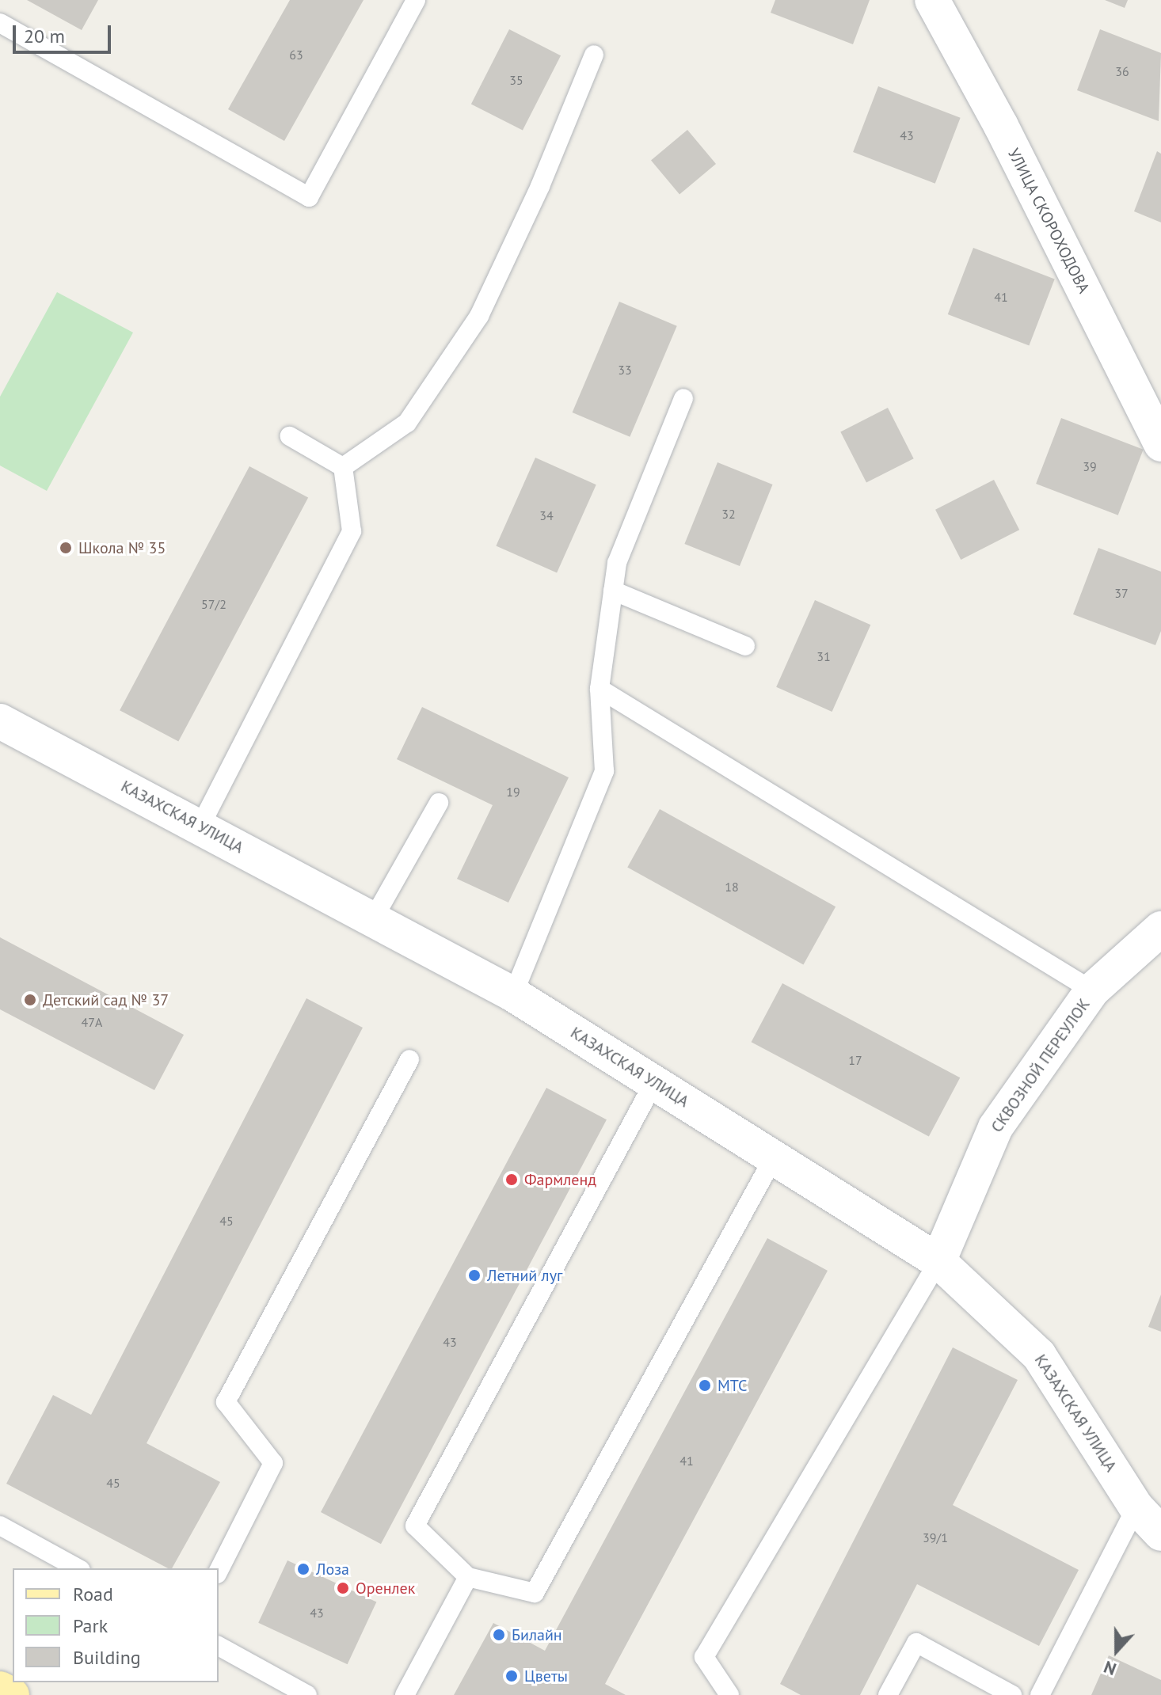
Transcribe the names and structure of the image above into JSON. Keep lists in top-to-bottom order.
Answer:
{
  "streets": {
    "street": ["УЛИЦА СКОРОХОДОВА", "КАЗАХСКАЯ УЛИЦА", "СКВОЗНОЙ ПЕРЕУЛОК"]
  },
  "crossings": [
    ["КАЗАХСКАЯ УЛИЦА", "СКВОЗНОЙ ПЕРЕУЛОК"]
  ],
  "places": [
    "Школа № 35",
    "Детский сад № 37",
    "Фармленд",
    "Летний луг",
    "МТС",
    "Лоза",
    "Оренлек",
    "Билайн",
    "Цветы"
  ],
  "house_numbers": [
    "63",
    "36",
    "35",
    "43",
    "41",
    "33",
    "39",
    "32",
    "34",
    "37",
    "57/2",
    "31",
    "19",
    "18",
    "47А",
    "17",
    "45",
    "43",
    "41",
    "45",
    "39/1",
    "43"
  ],
  "legend": ["Road", "Park", "Building"],
  "scale_bar": "20 m",
  "north": "bottom"
}
